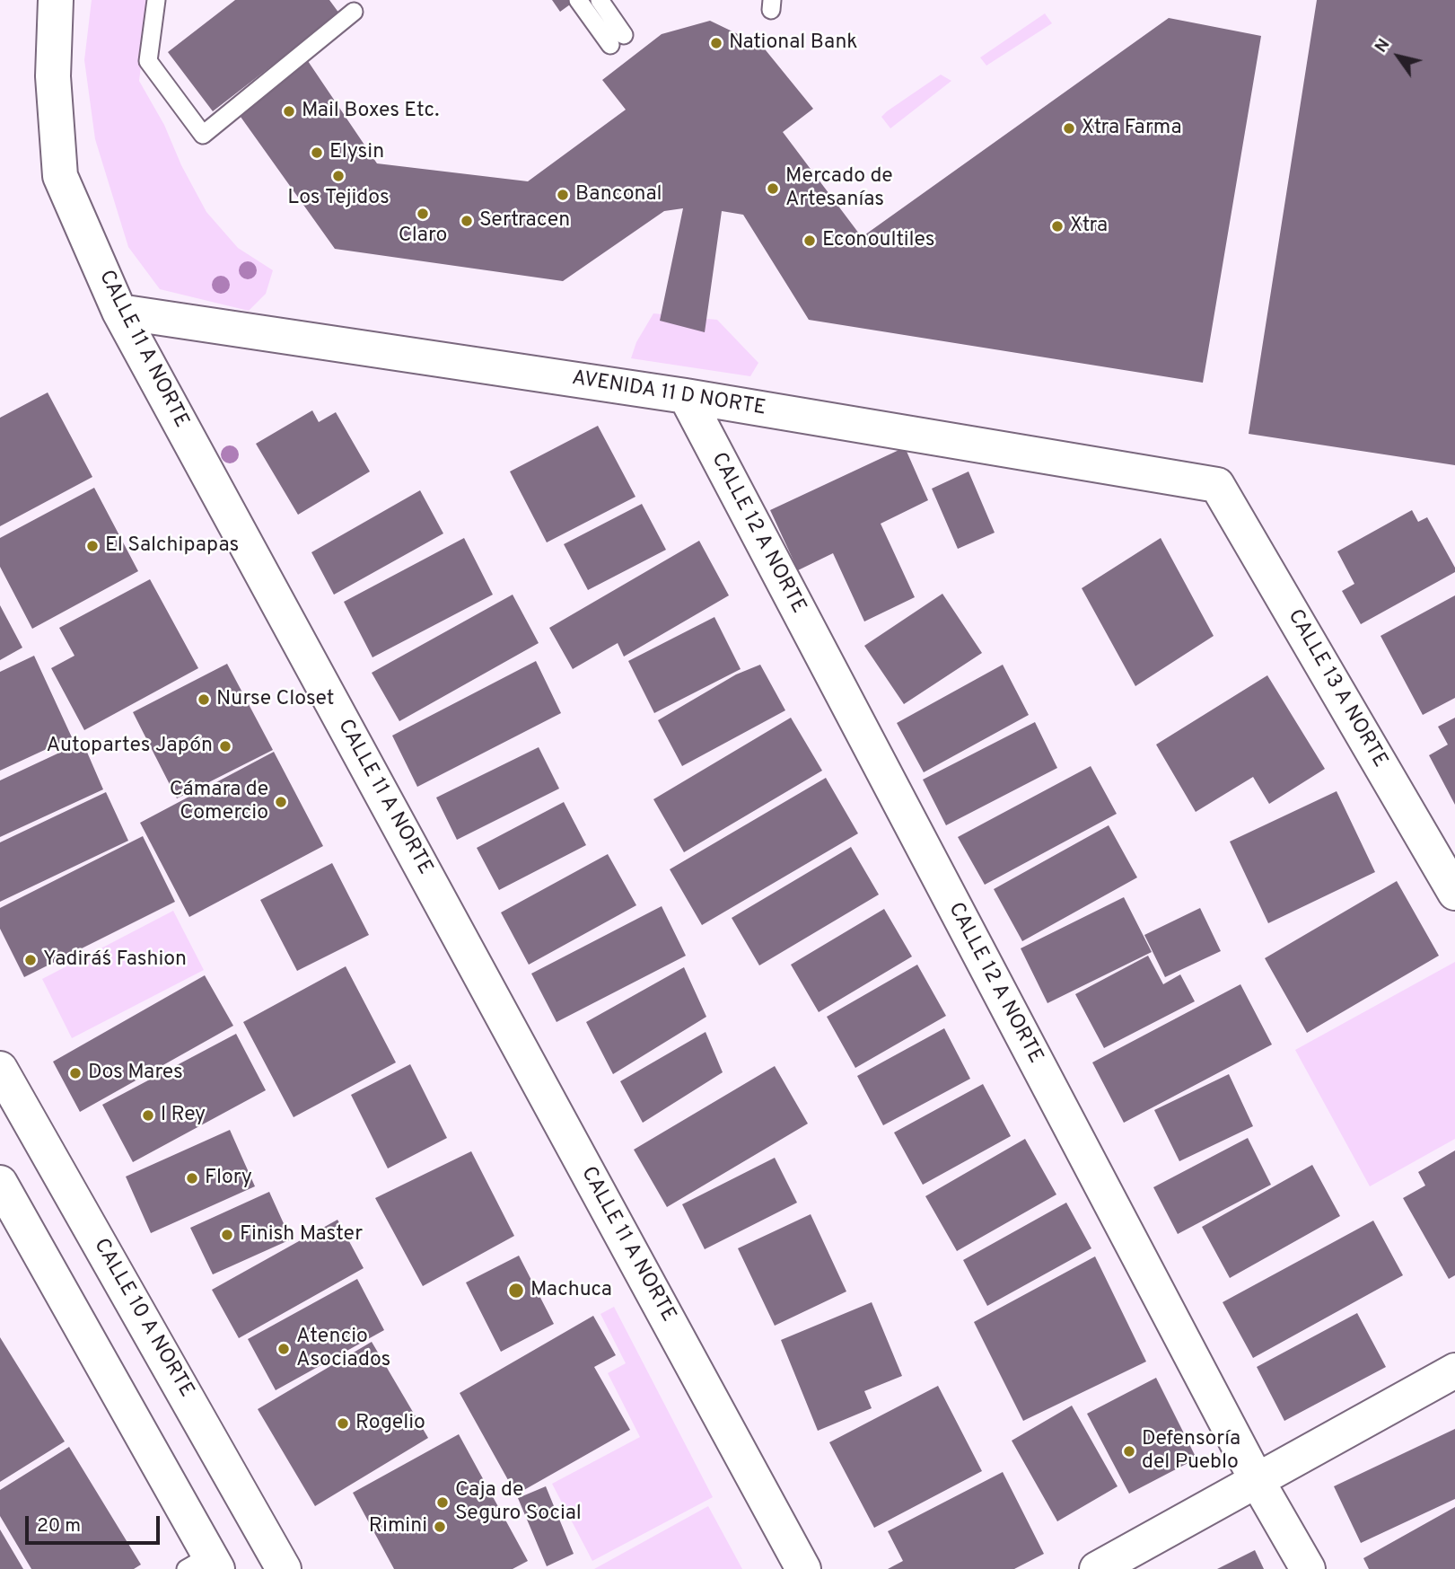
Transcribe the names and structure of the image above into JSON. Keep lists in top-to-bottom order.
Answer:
{
  "streets": {
    "street": [
      "CALLE 11 A NORTE",
      "AVENIDA 11 D NORTE",
      "CALLE 12 A NORTE",
      "CALLE 13 A NORTE",
      "CALLE 10 A NORTE"
    ]
  },
  "crossings": [
    ["CALLE 11 A NORTE", "AVENIDA 11 D NORTE"],
    ["AVENIDA 11 D NORTE", "CALLE 12 A NORTE"],
    ["AVENIDA 11 D NORTE", "CALLE 13 A NORTE"]
  ],
  "places": [
    "National Bank",
    "Mail Boxes Etc.",
    "Xtra Farma",
    "Elysin",
    "Los Tejidos",
    "Mercado de Artesanías",
    "Banconal",
    "Claro",
    "Sertracen",
    "Xtra",
    "Econoultiles",
    "El Salchipapas",
    "Nurse Closet",
    "Autopartes Japón",
    "Cámara de Comercio",
    "Yadirá´s Fashion",
    "Dos Mares",
    "l Rey",
    "Flory",
    "Finish Master",
    "Machuca",
    "Atencio Asociados",
    "Rogelio",
    "Defensoría del Pueblo",
    "Caja de Seguro Social",
    "Rimini"
  ],
  "scale_bar": "20 m",
  "north": "top left"
}
